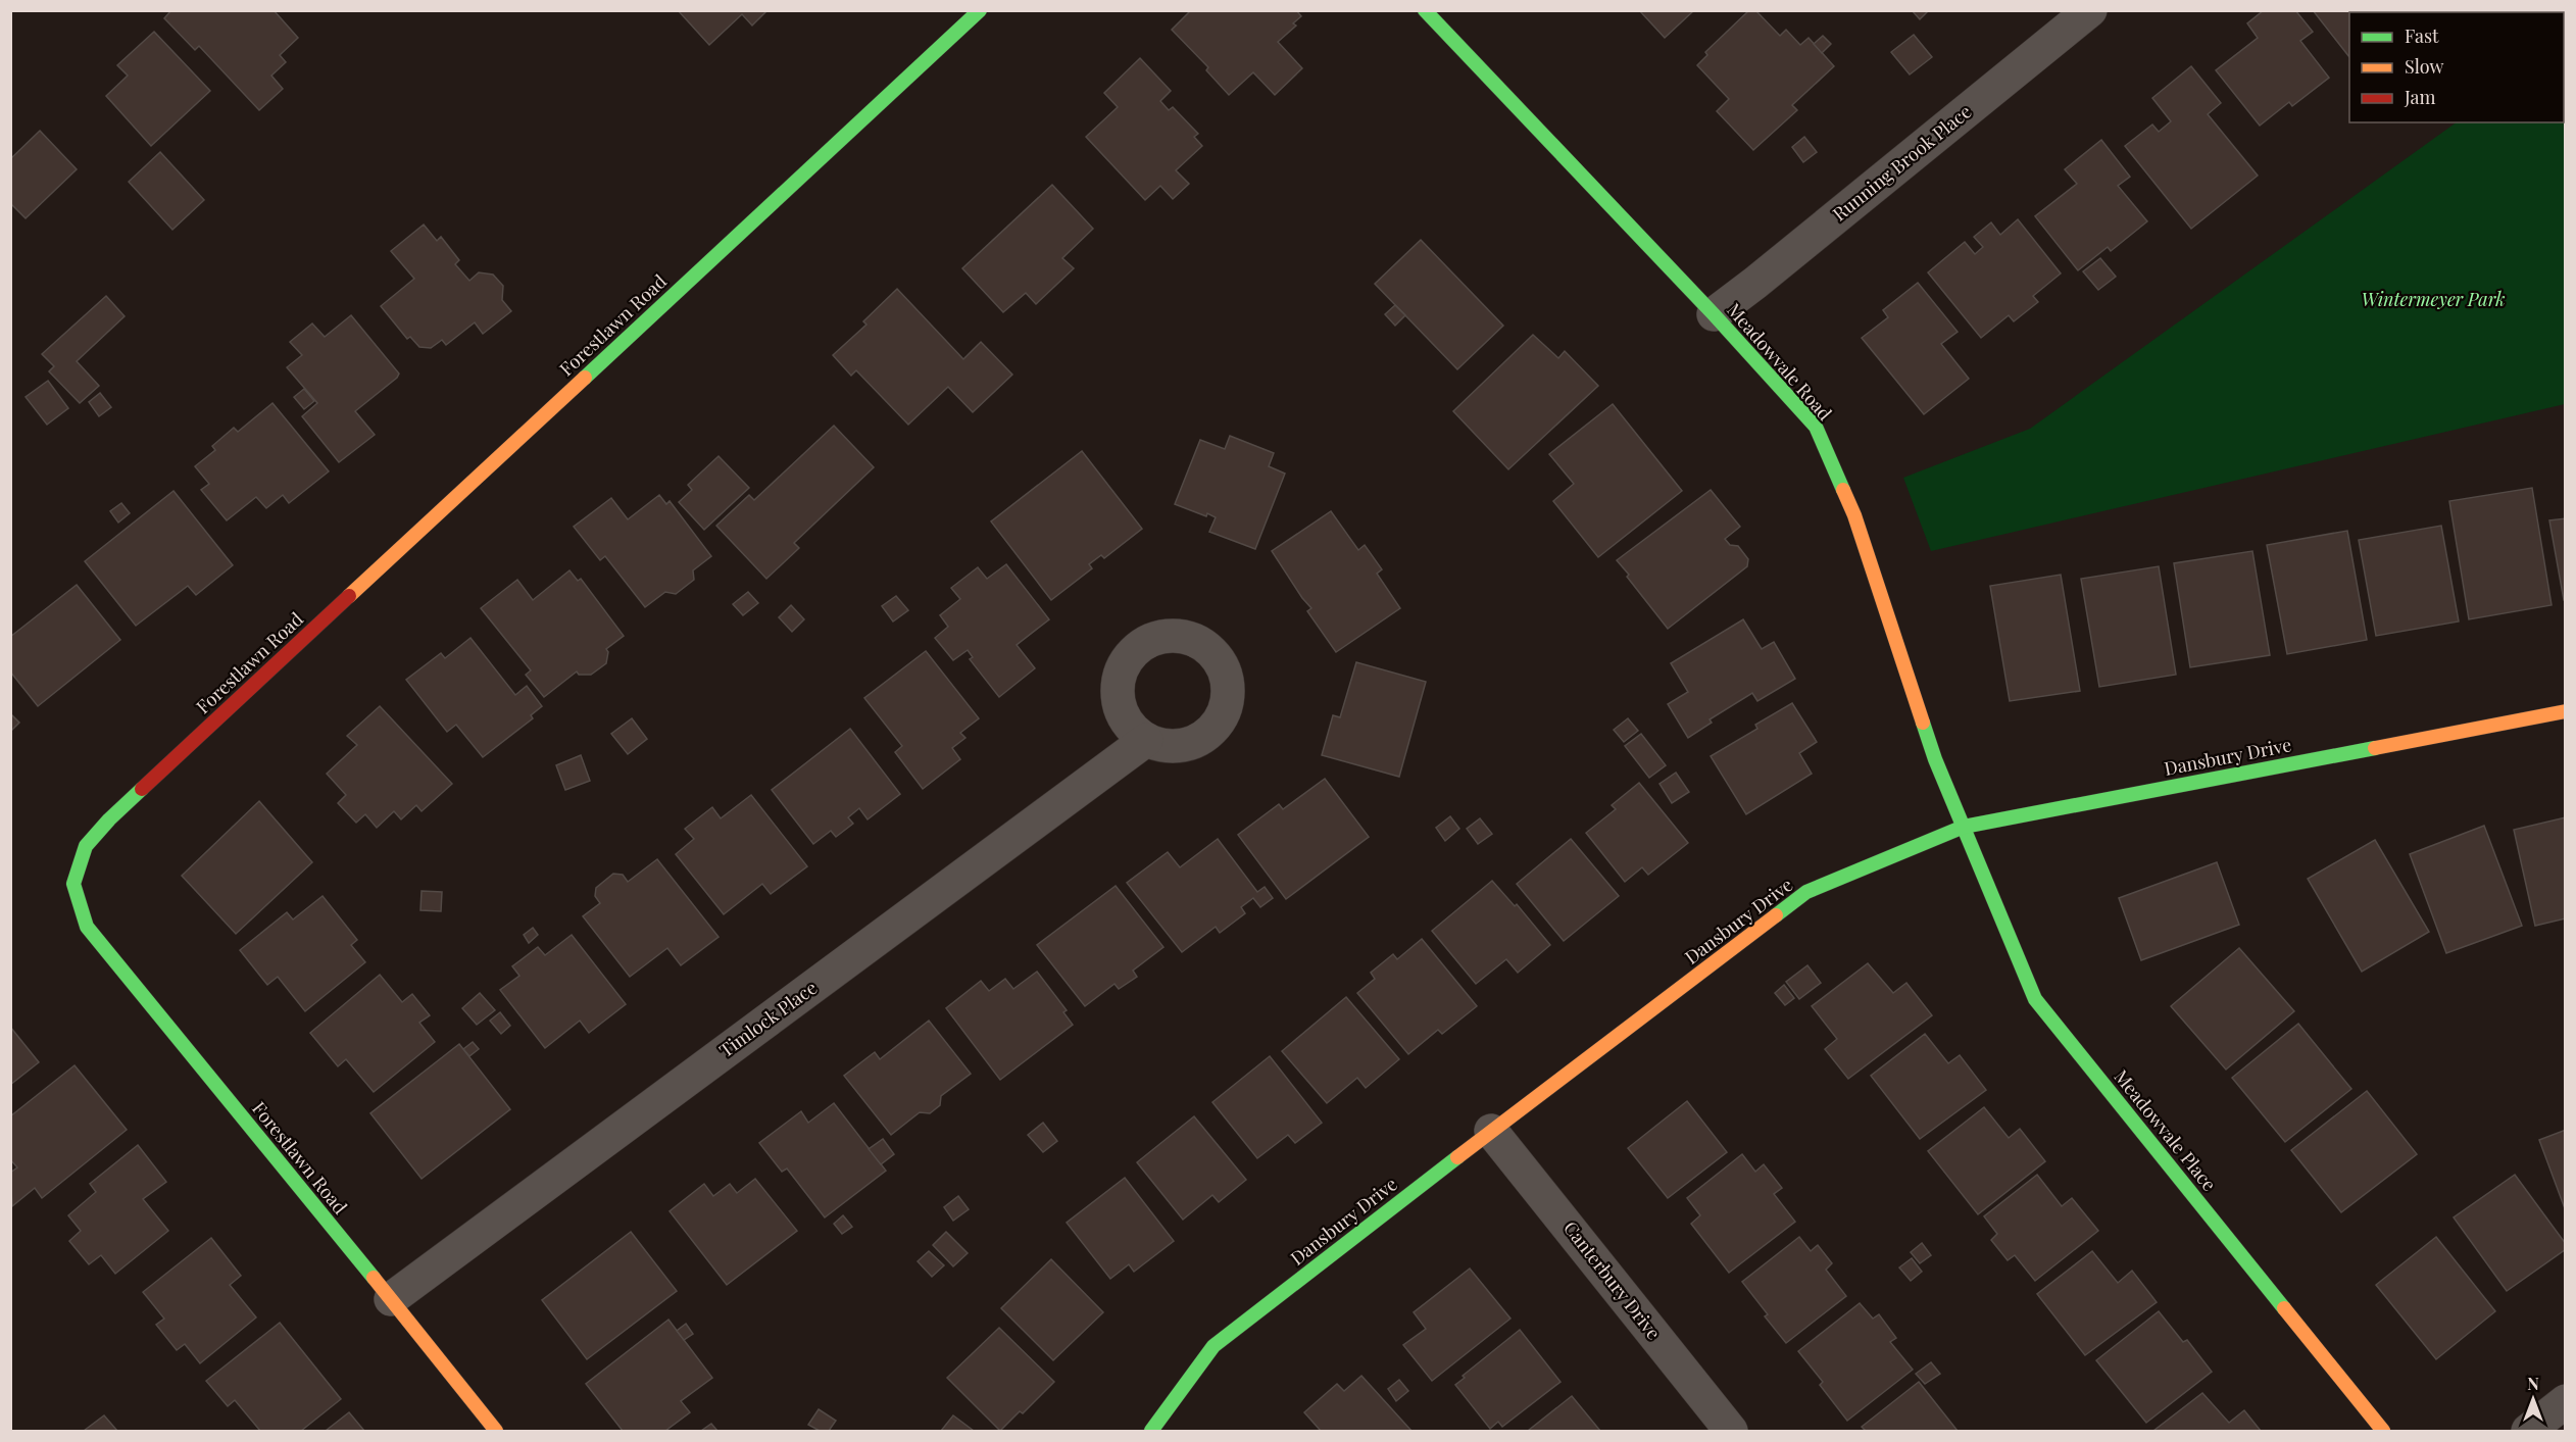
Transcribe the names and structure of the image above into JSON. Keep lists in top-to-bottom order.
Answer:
{
  "streets": {
    "street": [
      "Running Brook Place",
      "Forestlawn Road",
      "Meadowvale Road",
      "Dansbury Drive",
      "Timlock Place",
      "Meadowvale Place",
      "Canterbury Drive"
    ]
  },
  "crossings": [
    ["Running Brook Place", "Meadowvale Road"],
    ["Forestlawn Road", "Timlock Place"],
    ["Meadowvale Road", "Dansbury Drive"],
    ["Meadowvale Road", "Meadowvale Place"],
    ["Dansbury Drive", "Meadowvale Place"],
    ["Dansbury Drive", "Canterbury Drive"]
  ],
  "parks": ["Wintermeyer Park"],
  "legend": ["Fast", "Slow", "Jam"],
  "north": "top"
}
